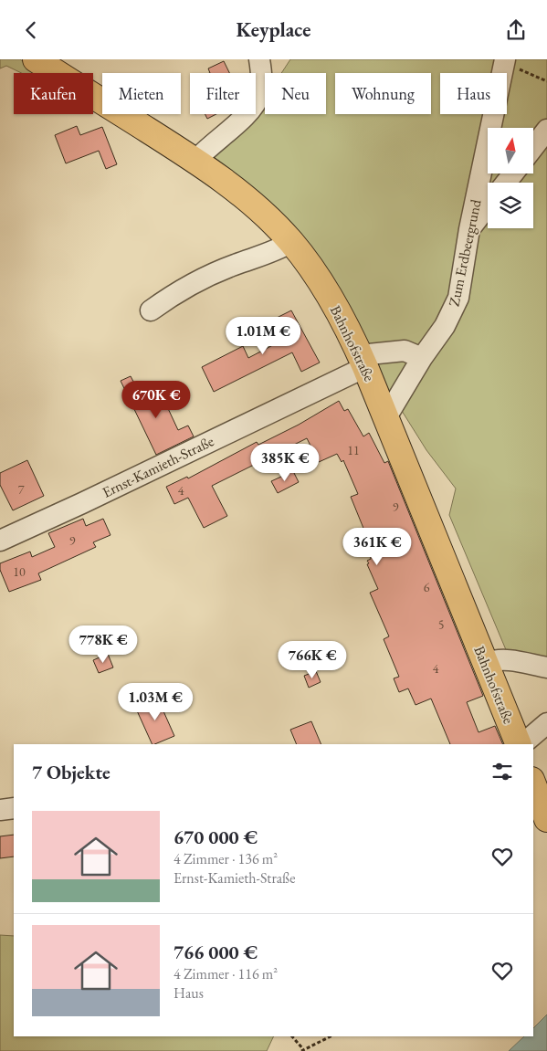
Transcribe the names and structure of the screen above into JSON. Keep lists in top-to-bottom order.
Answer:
{
  "streets": {
    "main road": ["Bahnhofstraße"],
    "street": ["Zum Erdbeergrund", "Ernst-Kamieth-Straße"]
  },
  "crossings": [
    ["Zum Erdbeergrund", "Bahnhofstraße"],
    ["Bahnhofstraße", "Ernst-Kamieth-Straße"]
  ],
  "house_numbers": [
    "11",
    "7",
    "4",
    "9",
    "9",
    "10",
    "6",
    "5",
    "4"
  ],
  "north": "top",
  "page": {
    "header": "Keyplace",
    "chip": [
      "Kaufen",
      "Mieten",
      "Filter",
      "Neu",
      "Wohnung",
      "Haus"
    ],
    "price": [
      "1.01M €",
      "670K €",
      "385K €",
      "361K €",
      "778K €",
      "766K €",
      "1.03M €"
    ],
    "heading": "7 Objekte",
    "list": [
      {
        "name": "670 000 €",
        "note": "4 Zimmer · 136 m² · Ernst-Kamieth-Straße"
      },
      {
        "name": "766 000 €",
        "note": "4 Zimmer · 116 m² · Haus"
      }
    ]
  }
}
